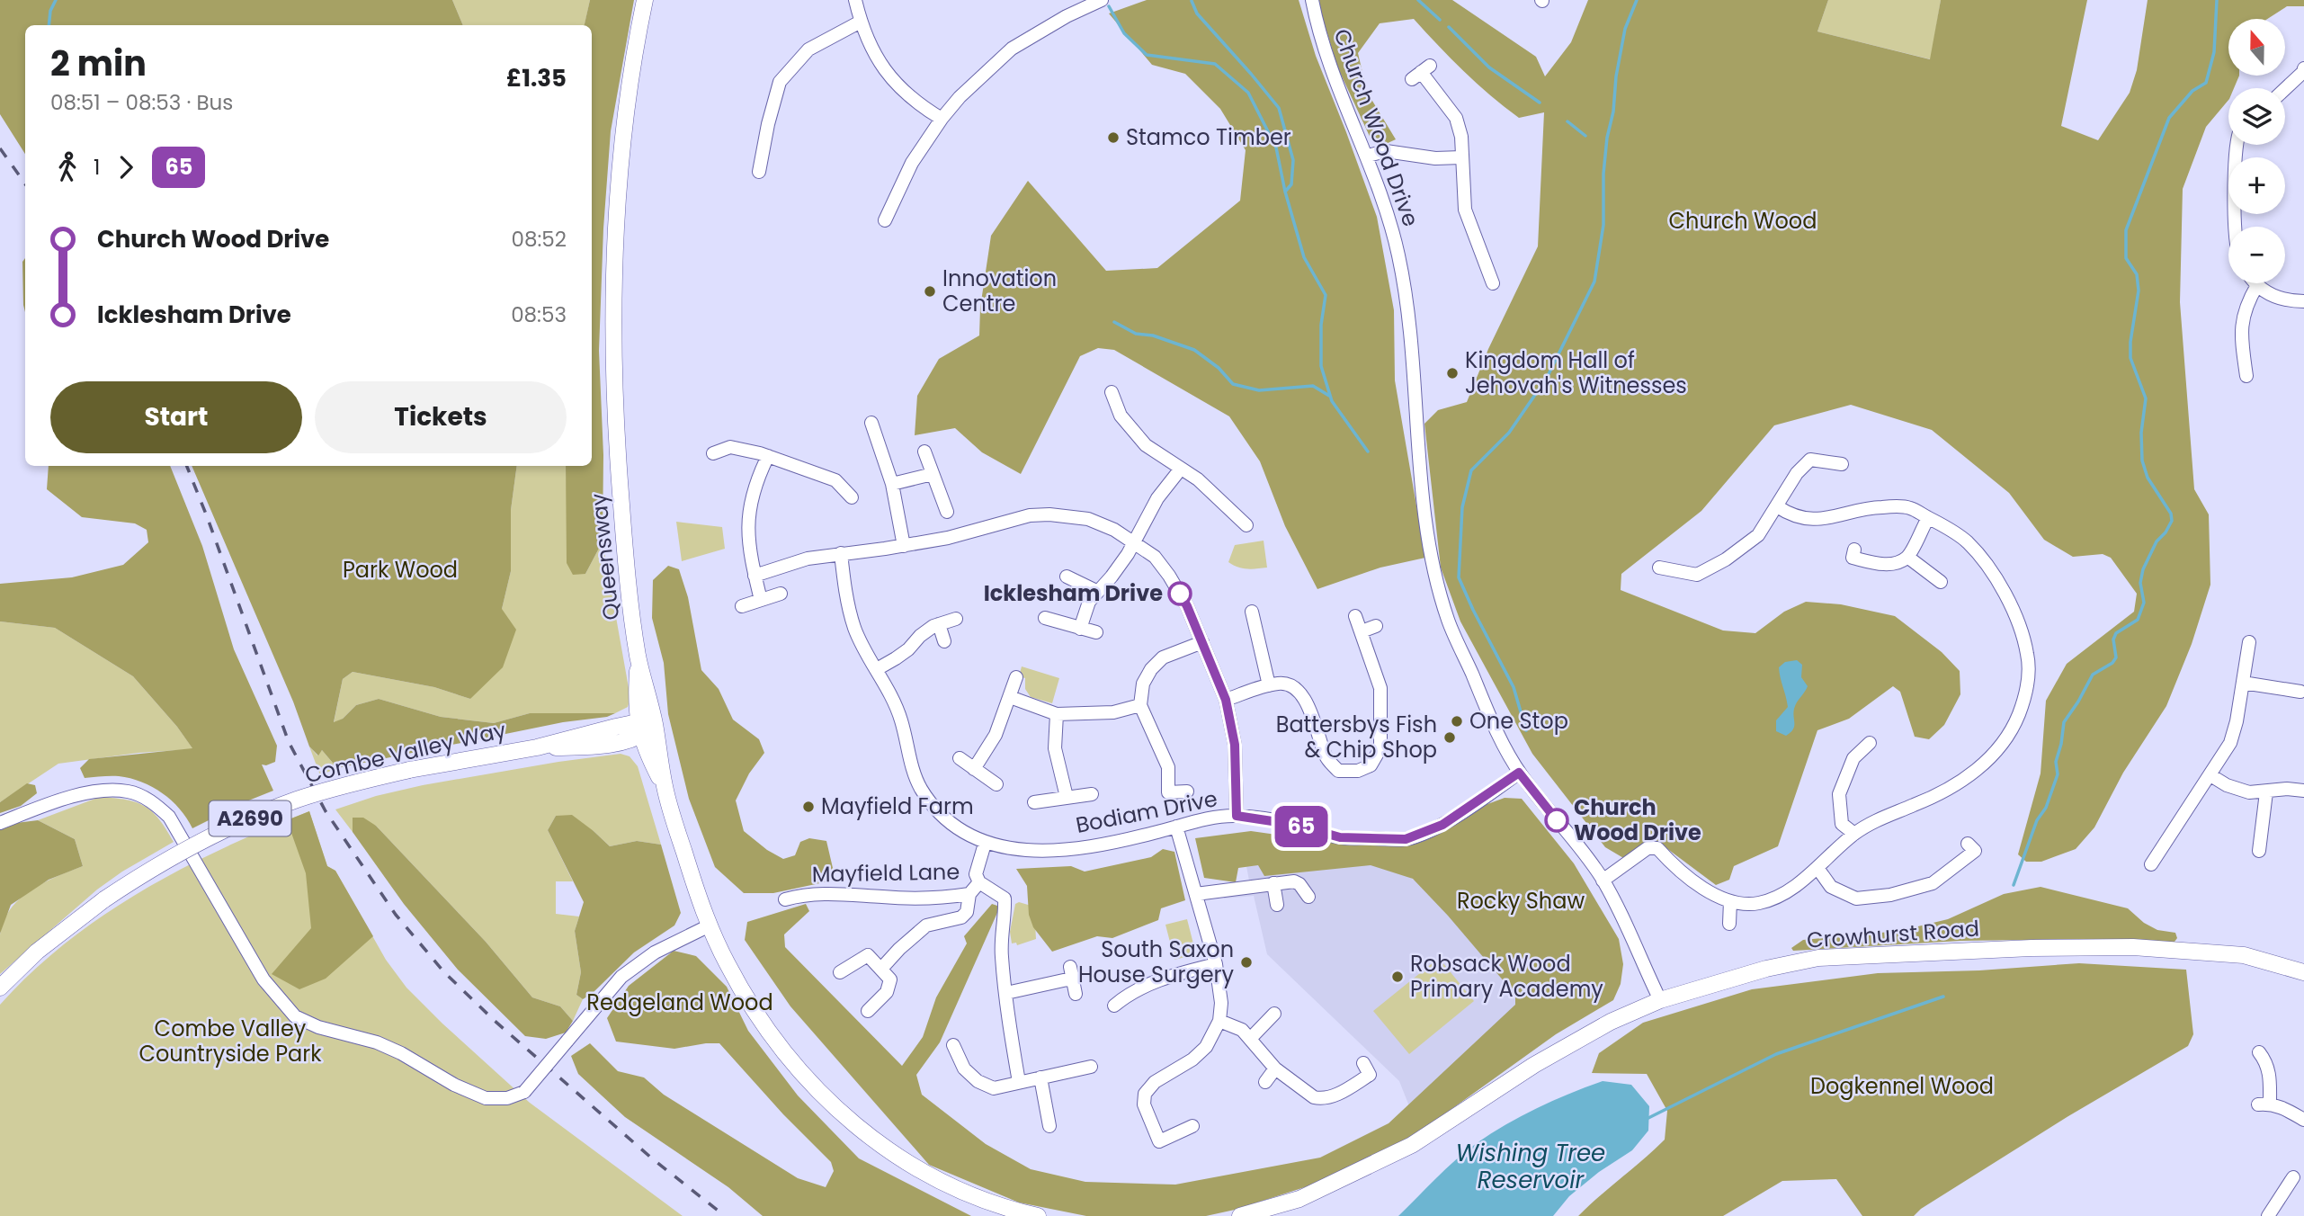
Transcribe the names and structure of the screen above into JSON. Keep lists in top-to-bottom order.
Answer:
{
  "streets": {
    "main road": [
      "Queensway",
      "Combe Valley Way",
      "A2690",
      "Crowhurst Road"
    ],
    "street": ["Church Wood Drive", "Bodiam Drive", "Mayfield Lane"]
  },
  "crossings": [
    ["Church Wood Drive", "Bodiam Drive"],
    ["Church Wood Drive", "Crowhurst Road"],
    ["Queensway", "Combe Valley Way"],
    ["Bodiam Drive", "Mayfield Lane"]
  ],
  "water": ["Wishing Tree Reservoir"],
  "parks": [
    "Church Wood",
    "Park Wood",
    "Rocky Shaw",
    "Redgeland Wood",
    "Combe Valley Countryside Park",
    "Dogkennel Wood"
  ],
  "places": [
    "Stamco Timber",
    "Innovation Centre",
    "Kingdom Hall of Jehovah's Witnesses",
    "Icklesham Drive",
    "One Stop",
    "Battersbys Fish & Chip Shop",
    "Mayfield Farm",
    "Church Wood Drive",
    "South Saxon House Surgery",
    "Robsack Wood Primary Academy"
  ],
  "lines": ["bus line 65"],
  "north": "top",
  "page": {
    "on_map": "65",
    "map_buttons": ["+", "−"],
    "heading": ["2 min", "08:51 – 08:53 · Bus", "£1.35"],
    "legs": ["1", "65"],
    "list": [
      {
        "name": "Church Wood Drive",
        "value": "08:52"
      },
      {
        "name": "Icklesham Drive",
        "value": "08:53"
      }
    ],
    "buttons": ["Start", "Tickets"]
  }
}
